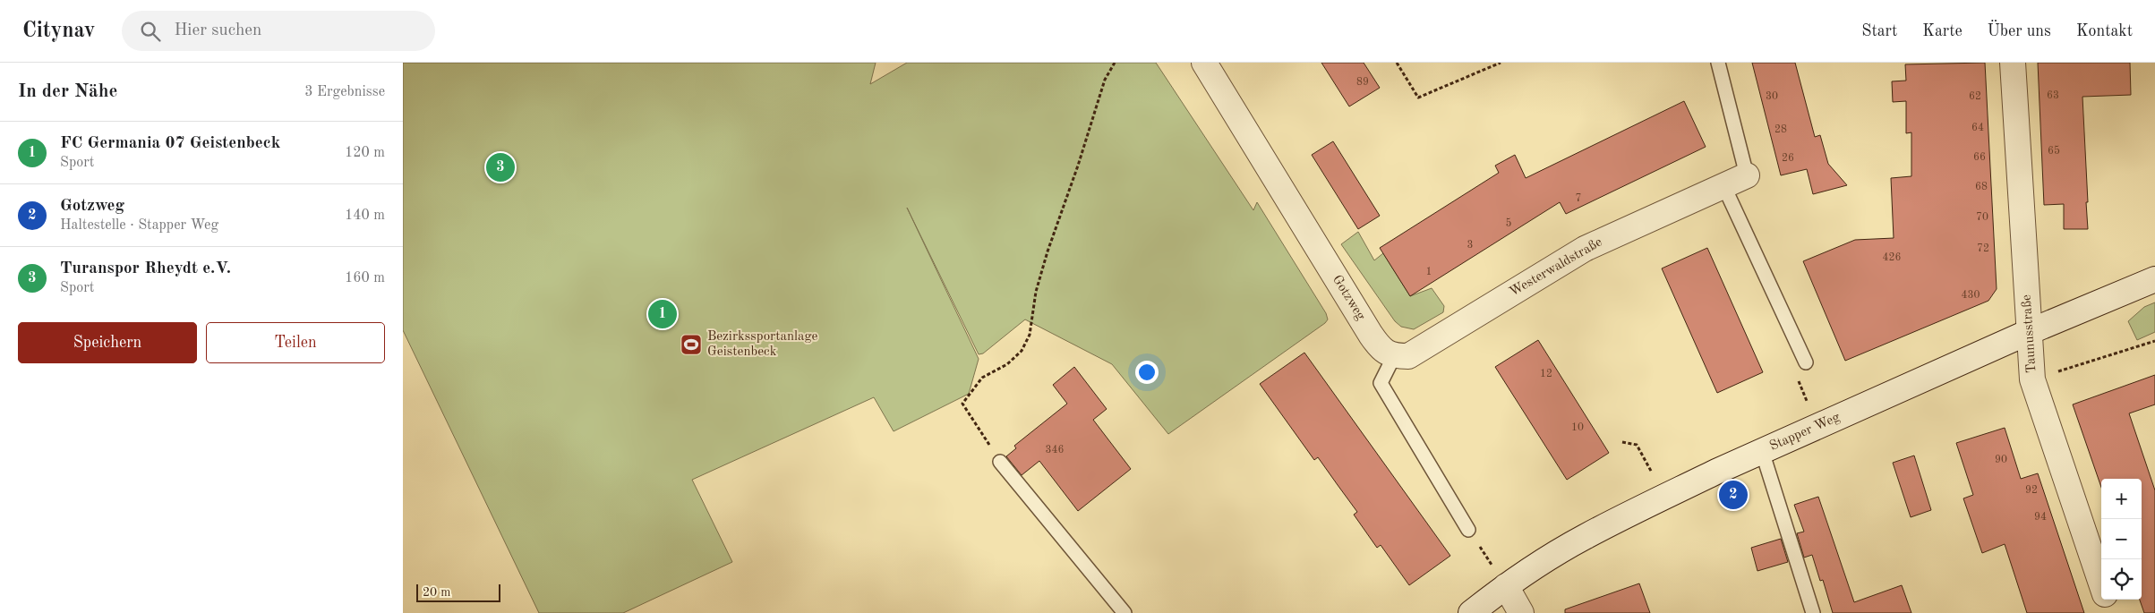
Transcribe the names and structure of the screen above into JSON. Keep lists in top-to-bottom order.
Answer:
{
  "streets": {
    "street": [
      "Westerwaldstraße",
      "Gotzweg",
      "Taunusstraße",
      "Stapper Weg"
    ]
  },
  "crossings": [
    ["Westerwaldstraße", "Gotzweg"],
    ["Taunusstraße", "Stapper Weg"]
  ],
  "places": {
    "sports": ["Bezirkssportanlage Geistenbeck"]
  },
  "house_numbers": [
    "89",
    "63",
    "30",
    "62",
    "64",
    "28",
    "65",
    "66",
    "26",
    "68",
    "7",
    "70",
    "5",
    "3",
    "72",
    "426",
    "1",
    "430",
    "12",
    "10",
    "346",
    "90",
    "92",
    "94"
  ],
  "scale_bar": "20 m",
  "page": {
    "header": "Citynav",
    "search": "Hier suchen",
    "nav": [
      "Start",
      "Karte",
      "Über uns",
      "Kontakt"
    ],
    "heading": ["In der Nähe", "3 Ergebnisse"],
    "list": [
      {
        "mark": "1",
        "name": "FC Germania 07 Geistenbeck",
        "note": "Sport",
        "value": "120 m"
      },
      {
        "mark": "2",
        "name": "Gotzweg",
        "note": "Haltestelle · Stapper Weg",
        "value": "140 m"
      },
      {
        "mark": "3",
        "name": "Turanspor Rheydt e.V.",
        "note": "Sport",
        "value": "160 m"
      }
    ],
    "pins": ["3", "1", "2"],
    "buttons": ["Speichern", "Teilen"],
    "map_buttons": ["+", "−"],
    "scale": "20 m"
  }
}
